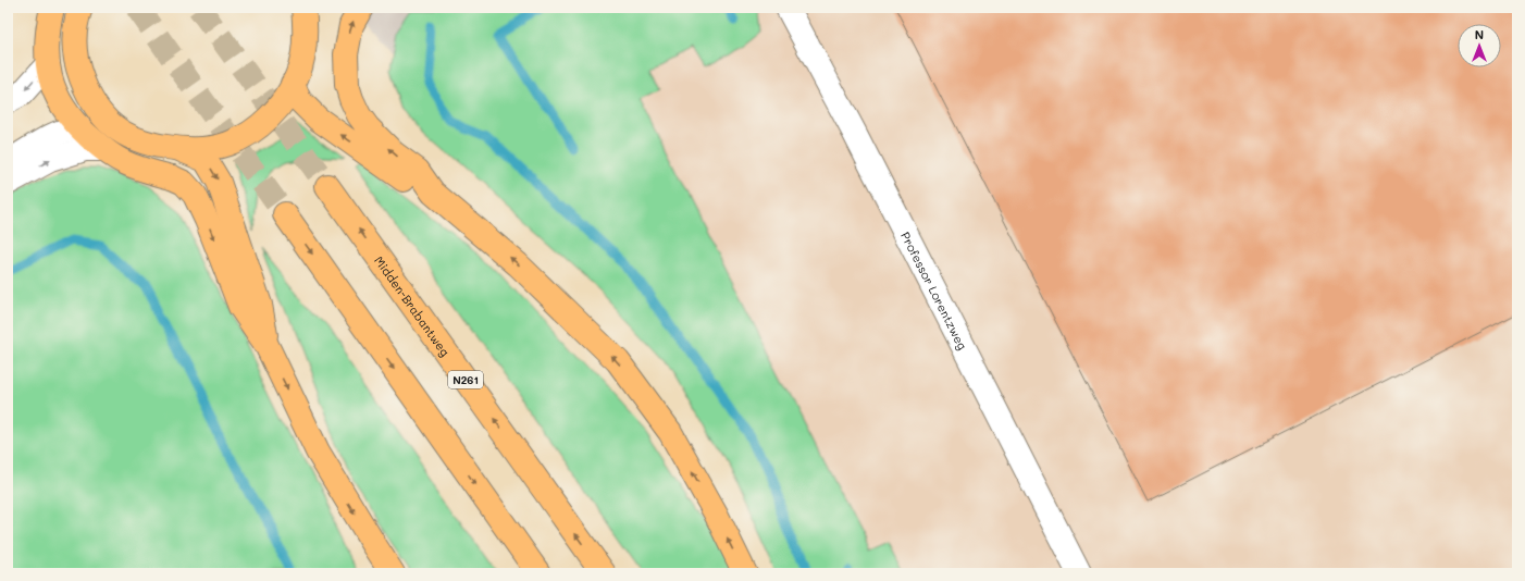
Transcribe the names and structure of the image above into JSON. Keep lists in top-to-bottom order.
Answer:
{
  "streets": {
    "main road": ["Midden-Brabantweg", "N261"],
    "street": ["Professor Lorentzweg"]
  },
  "north": "top"
}
